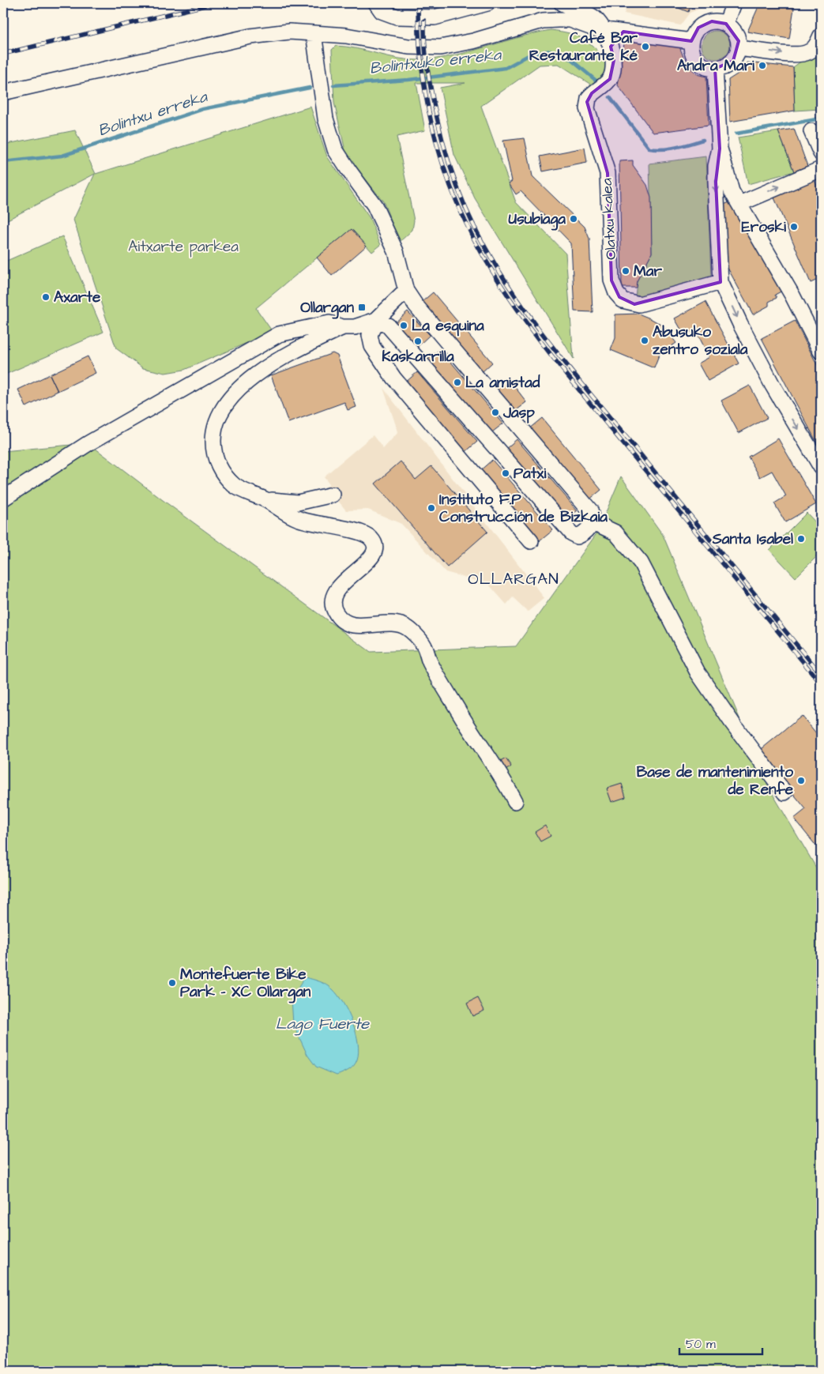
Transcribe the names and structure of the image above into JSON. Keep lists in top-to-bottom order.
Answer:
{
  "streets": {
    "street": ["Olatxu kalea"]
  },
  "districts": ["OLLARGAN"],
  "water": ["Bolintxuko erreka", "Bolintxu erreka", "Lago Fuerte"],
  "parks": ["Aitxarte parkea"],
  "places": {
    "other": [
      "Café Bar Restaurante Ké",
      "Andra Mari",
      "Usubiaga",
      "Eroski",
      "Mar",
      "Axarte",
      "La esquina",
      "Abusuko zentro soziala",
      "Kaskarrilla",
      "La amistad",
      "Jasp",
      "Patxi",
      "Instituto F.P Construcción de Bizkaia",
      "Santa Isabel",
      "Base de mantenimiento de Renfe",
      "Montefuerte Bike Park - XC Ollargan"
    ],
    "transit": ["Ollargan"]
  },
  "scale_bar": "50 m"
}
